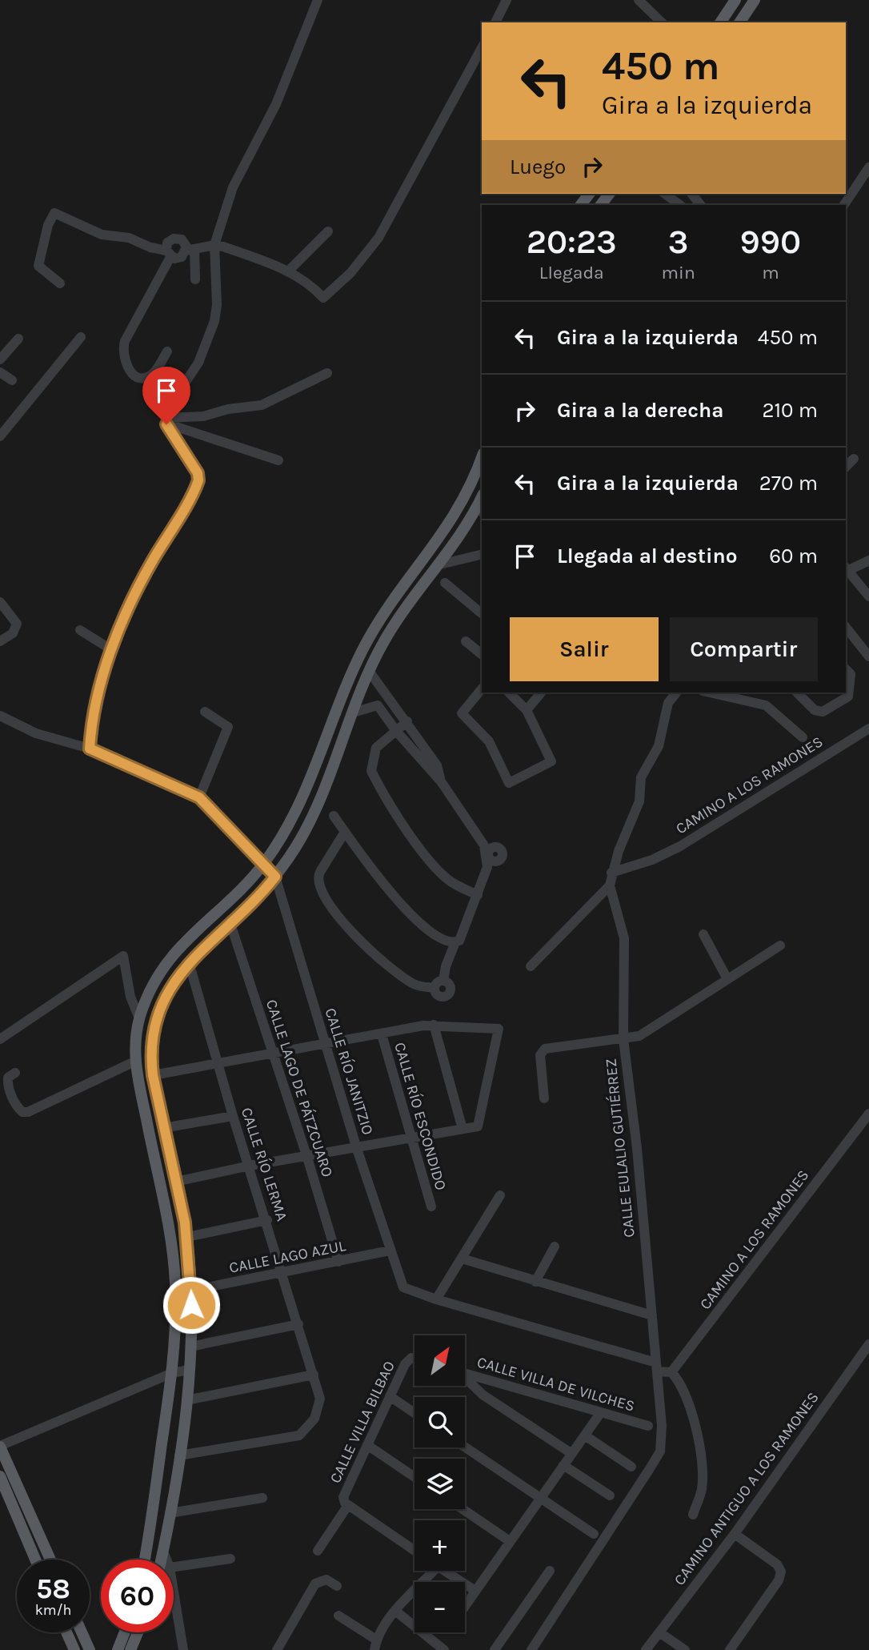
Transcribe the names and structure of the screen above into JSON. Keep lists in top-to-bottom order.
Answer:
{
  "streets": {
    "street": [
      "CAMINO A LOS RAMONES",
      "CALLE RÍO JANITZIO",
      "CALLE LAGO DE PÁTZCUARO",
      "CALLE RÍO ESCONDIDO",
      "CALLE EULALIO GUTIÉRREZ",
      "CALLE RÍO LERMA",
      "CALLE LAGO AZUL",
      "CALLE VILLA DE VILCHES",
      "CALLE VILLA BILBAO",
      "CAMINO ANTIGUO A LOS RAMONES"
    ]
  },
  "crossings": [
    ["CALLE RÍO JANITZIO", "CALLE LAGO AZUL"],
    ["CALLE LAGO DE PÁTZCUARO", "CALLE LAGO AZUL"],
    ["CALLE RÍO LERMA", "CALLE LAGO AZUL"]
  ],
  "north": "top right",
  "page": {
    "turn": ["450 m", "Gira a la izquierda"],
    "then": "Luego",
    "eta": [
      "20:23",
      "Llegada",
      "3",
      "min",
      "990",
      "m"
    ],
    "list": [
      {
        "name": "Gira a la izquierda",
        "value": "450 m"
      },
      {
        "name": "Gira a la derecha",
        "value": "210 m"
      },
      {
        "name": "Gira a la izquierda",
        "value": "270 m"
      },
      {
        "name": "Llegada al destino",
        "value": "60 m"
      }
    ],
    "buttons": ["Salir", "Compartir"],
    "map_buttons": ["+", "−"],
    "speed": "58 km/h",
    "limit": "60"
  }
}
